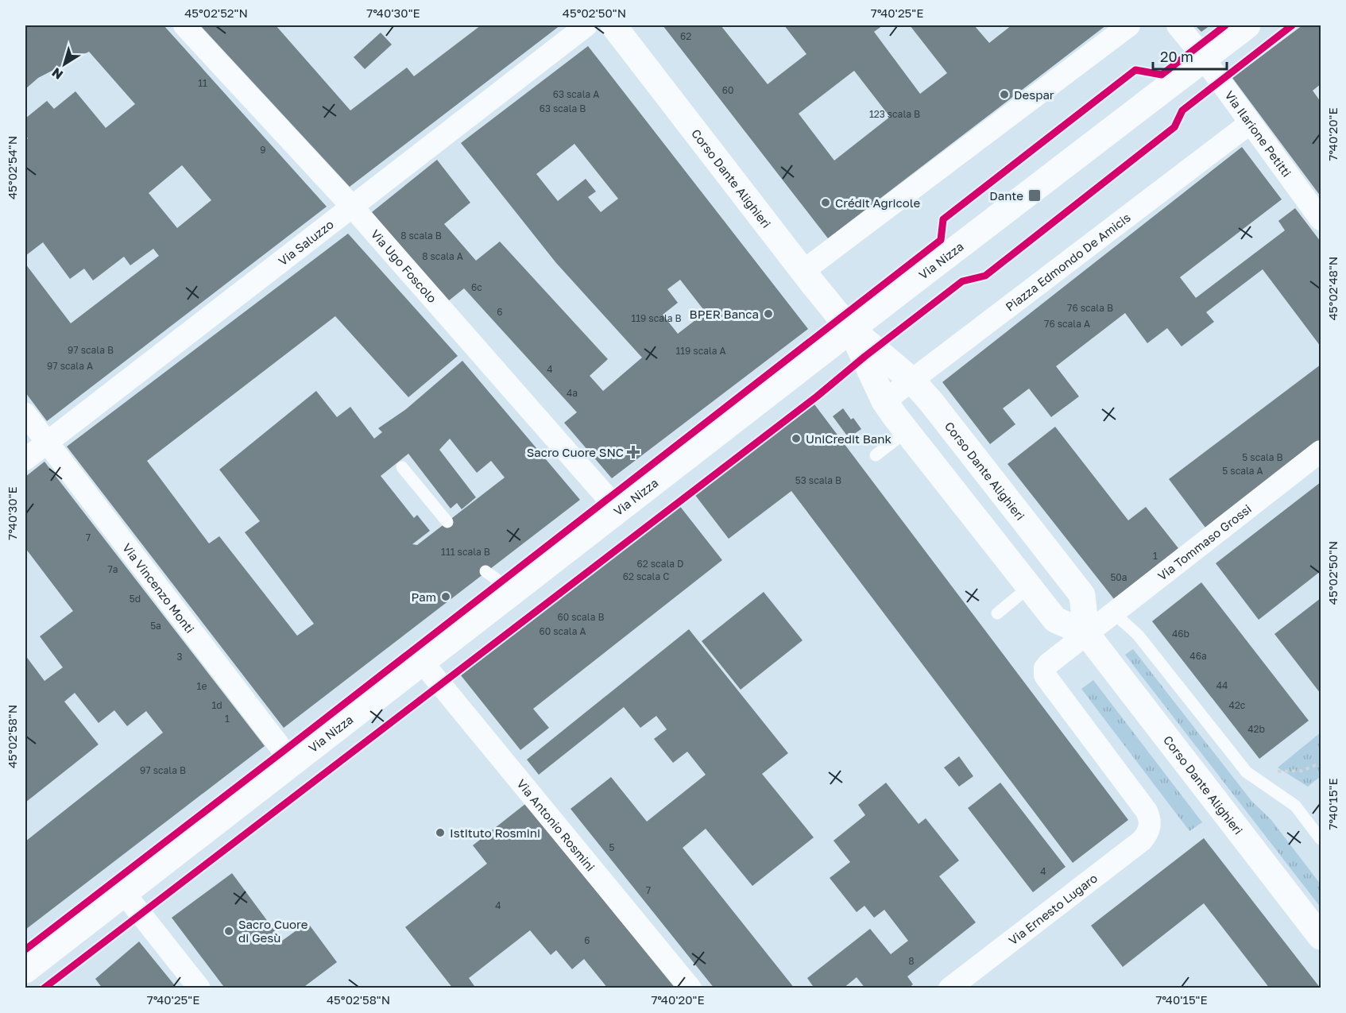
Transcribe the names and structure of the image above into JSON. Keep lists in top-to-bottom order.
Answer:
{
  "streets": {
    "street": [
      "Via Ilarione Petitti",
      "Corso Dante Alighieri",
      "Via Saluzzo",
      "Via Nizza",
      "Piazza Edmondo De Amicis",
      "Via Ugo Foscolo",
      "Via Tommaso Grossi",
      "Via Vincenzo Monti",
      "Via Antonio Rosmini",
      "Via Ernesto Lugaro"
    ]
  },
  "crossings": [
    ["Via Ilarione Petitti", "Via Nizza"],
    ["Via Ilarione Petitti", "Piazza Edmondo De Amicis"],
    ["Corso Dante Alighieri", "Via Nizza"],
    ["Corso Dante Alighieri", "Piazza Edmondo De Amicis"],
    ["Corso Dante Alighieri", "Via Tommaso Grossi"],
    ["Corso Dante Alighieri", "Via Ernesto Lugaro"],
    ["Via Saluzzo", "Via Ugo Foscolo"],
    ["Via Saluzzo", "Via Vincenzo Monti"],
    ["Via Nizza", "Via Ugo Foscolo"],
    ["Via Nizza", "Via Vincenzo Monti"],
    ["Via Nizza", "Via Antonio Rosmini"],
    ["Via Tommaso Grossi", "Via Ernesto Lugaro"]
  ],
  "places": {
    "other": [
      "Despar",
      "Crédit Agricole",
      "BPER Banca",
      "UniCredit Bank",
      "Pam",
      "Istituto Rosmini",
      "Sacro Cuore di Gesù"
    ],
    "transit": ["Dante"],
    "health": ["Sacro Cuore SNC"]
  },
  "house_numbers": [
    "62",
    "11",
    "60",
    "63 scala A",
    "63 scala B",
    "123 scala B",
    "9",
    "8 scala B",
    "8 scala A",
    "6c",
    "76 scala B",
    "6",
    "119 scala B",
    "76 scala A",
    "97 scala B",
    "119 scala A",
    "97 scala A",
    "4",
    "4a",
    "5 scala B",
    "5 scala A",
    "53 scala B",
    "7",
    "111 scala B",
    "1",
    "62 scala D",
    "7a",
    "62 scala C",
    "50a",
    "5d",
    "60 scala B",
    "5a",
    "60 scala A",
    "46b",
    "46a",
    "3",
    "44",
    "1e",
    "1d",
    "42c",
    "1",
    "42b",
    "97 scala B",
    "5",
    "4",
    "7",
    "4",
    "6",
    "8"
  ],
  "scale_bar": "20 m",
  "north": "bottom left",
  "coordinates": [
    "45°02'52\"N",
    "7°40'30\"E",
    "45°02'50\"N",
    "7°40'25\"E",
    "7°40'20\"E",
    "45°02'54\"N",
    "45°02'48\"N",
    "45°02'58\"N",
    "7°40'15\"E"
  ]
}
